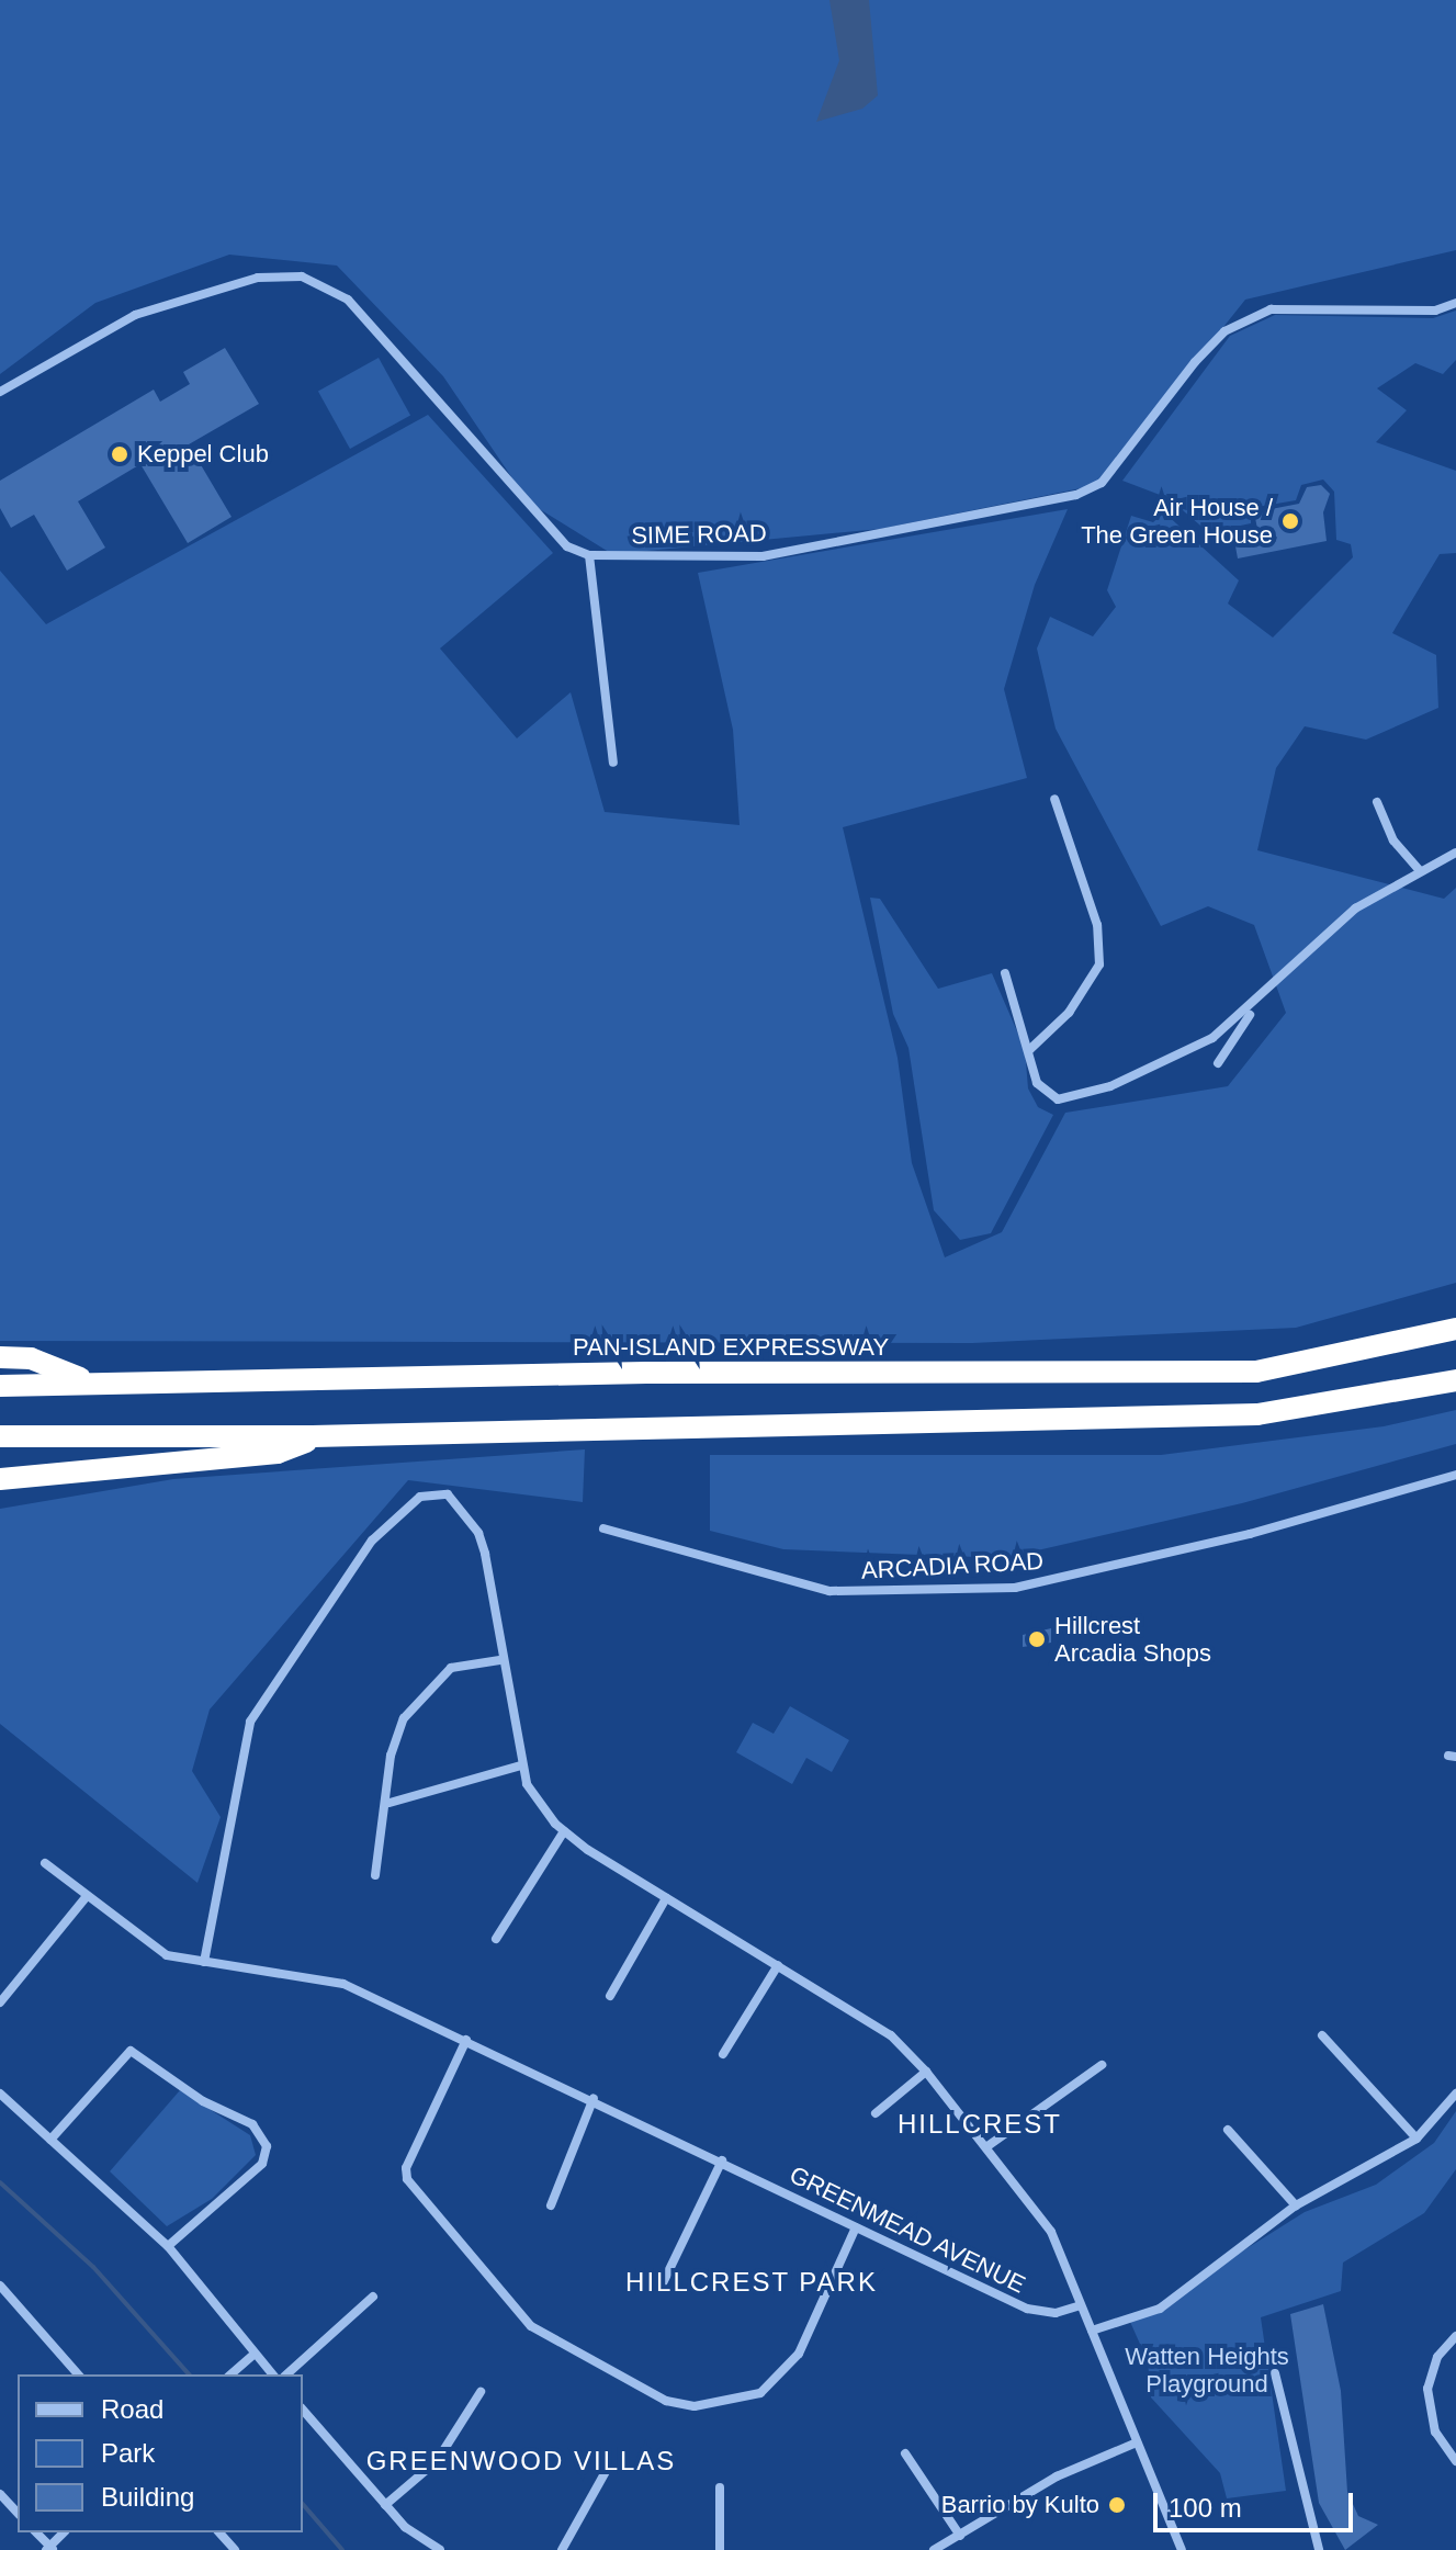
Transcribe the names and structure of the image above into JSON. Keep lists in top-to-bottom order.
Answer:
{
  "streets": {
    "highway": ["PAN-ISLAND EXPRESSWAY"],
    "street": ["SIME ROAD", "ARCADIA ROAD", "GREENMEAD AVENUE"]
  },
  "districts": ["HILLCREST", "HILLCREST PARK", "GREENWOOD VILLAS"],
  "parks": ["Watten Heights Playground"],
  "places": [
    "Keppel Club",
    "Air House / The Green House",
    "Hillcrest Arcadia Shops",
    "Barrio by Kulto"
  ],
  "legend": ["Road", "Park", "Building"],
  "scale_bar": "100 m"
}
